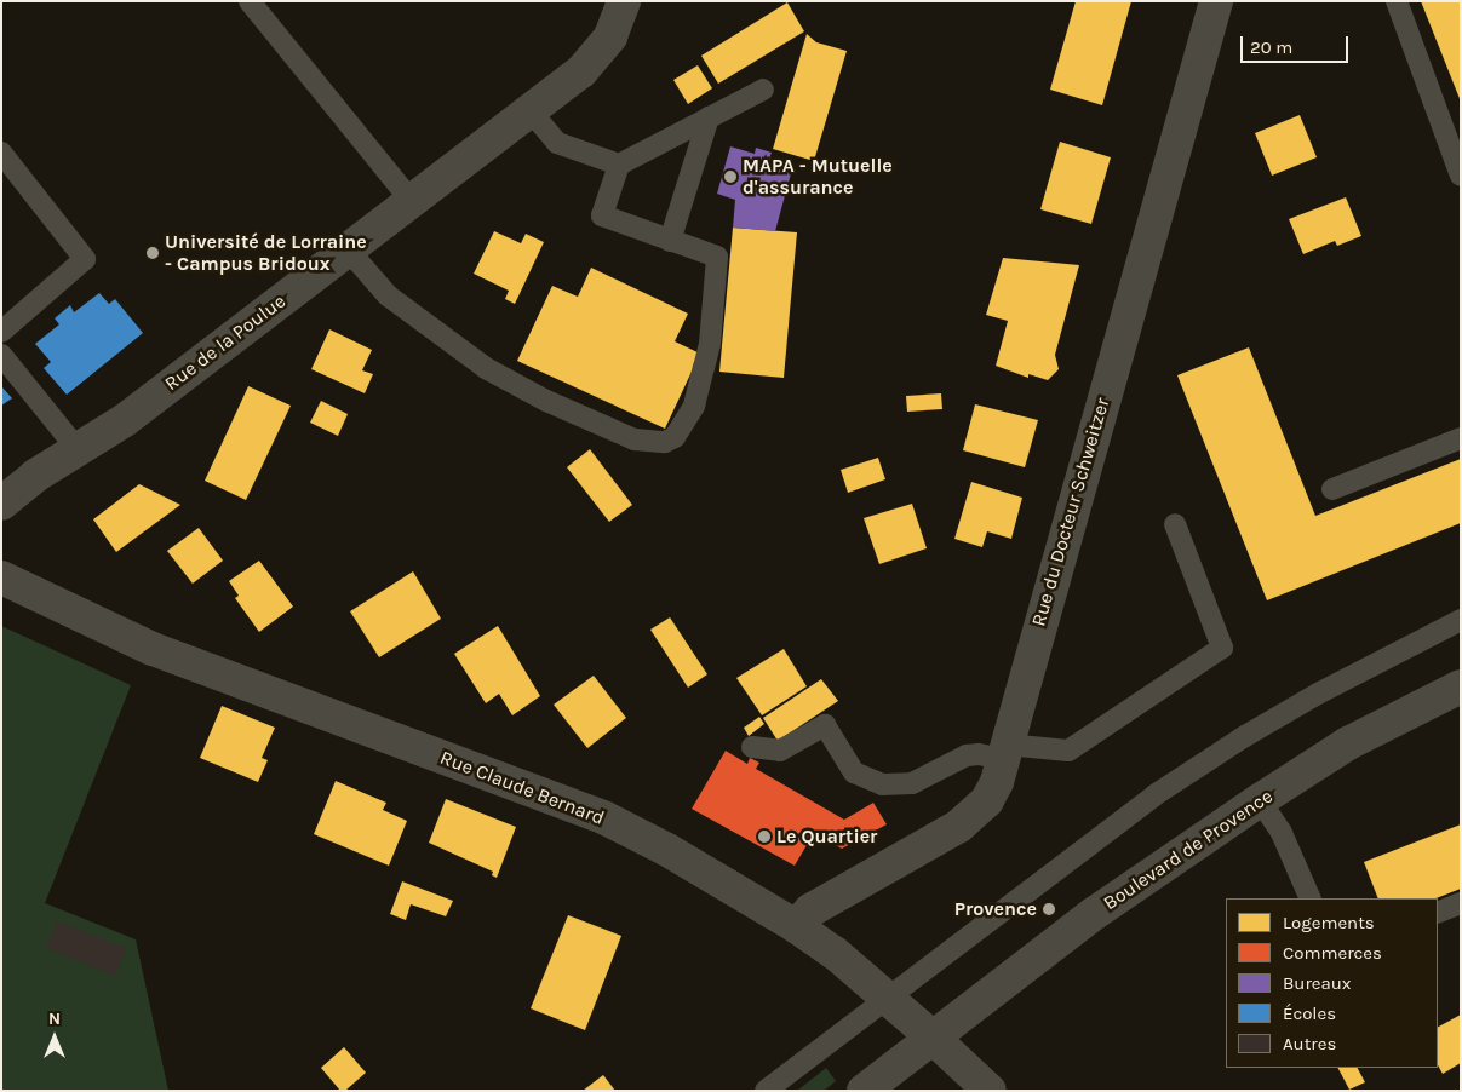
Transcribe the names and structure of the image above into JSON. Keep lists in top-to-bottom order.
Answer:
{
  "streets": {
    "street": [
      "Rue de la Poulue",
      "Rue du Docteur Schweitzer",
      "Rue Claude Bernard",
      "Boulevard de Provence"
    ]
  },
  "crossings": [
    ["Rue du Docteur Schweitzer", "Rue Claude Bernard"],
    ["Rue Claude Bernard", "Boulevard de Provence"]
  ],
  "places": [
    "MAPA - Mutuelle d'assurance",
    "Université de Lorraine - Campus Bridoux",
    "Le Quartier",
    "Provence"
  ],
  "legend": [
    "Logements",
    "Commerces",
    "Bureaux",
    "Écoles",
    "Autres"
  ],
  "scale_bar": "20 m",
  "north": "top"
}
